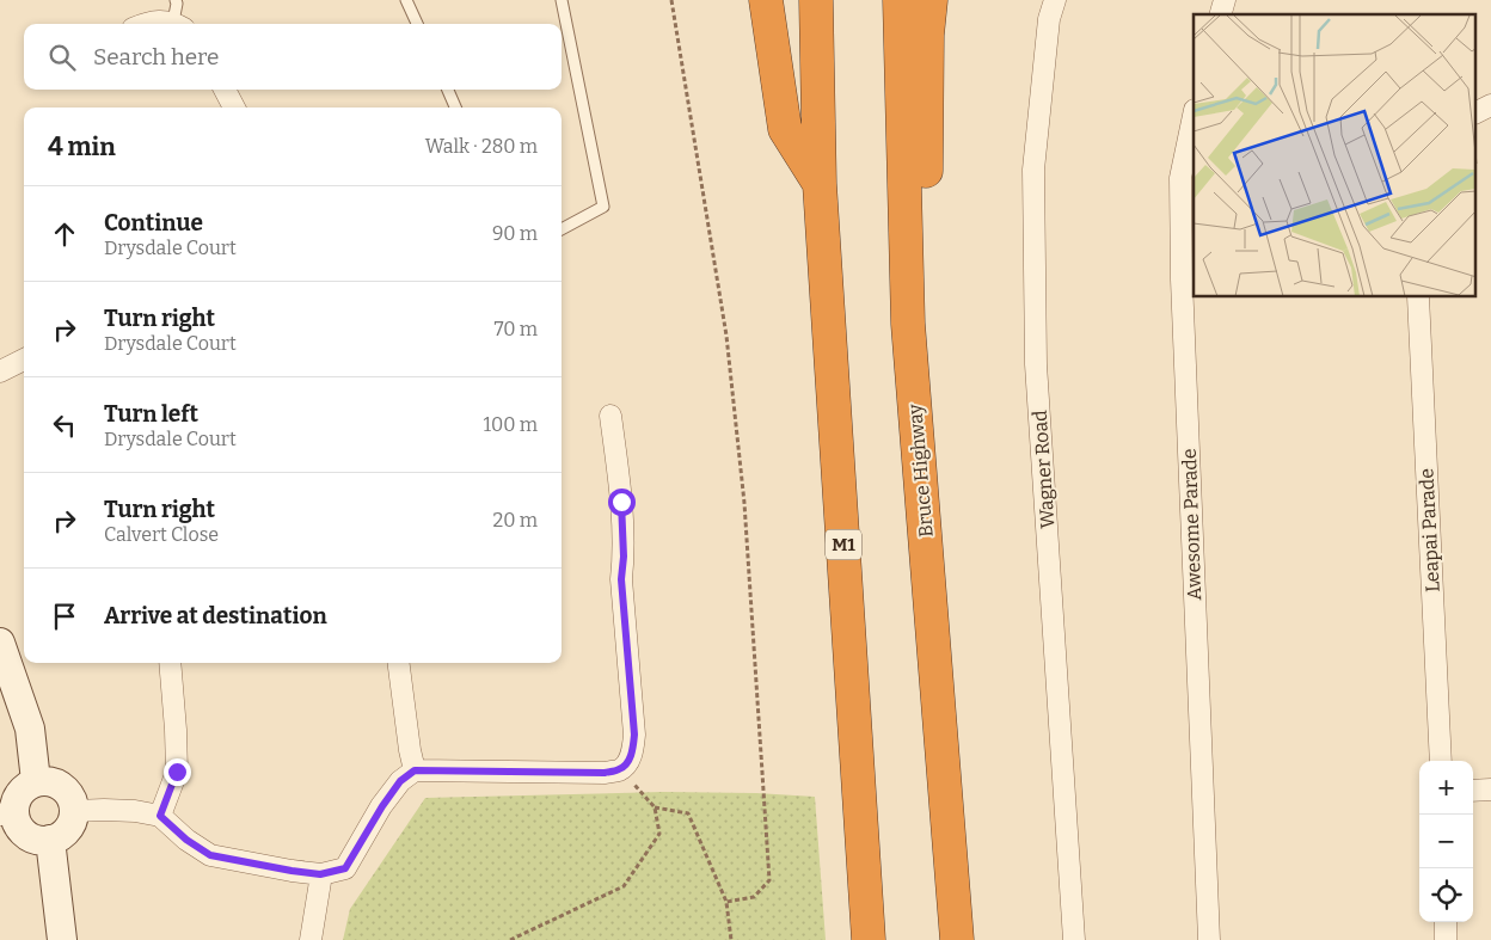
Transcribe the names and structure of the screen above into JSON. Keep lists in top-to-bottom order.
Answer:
{
  "streets": {
    "highway": ["Bruce Highway", "M1"],
    "street": ["Wagner Road", "Awesome Parade", "Leapai Parade"]
  },
  "page": {
    "search": "Search here",
    "heading": ["4 min", "Walk · 280 m"],
    "list": [
      ["Continue", "Drysdale Court", "90 m"],
      ["Turn right", "Drysdale Court", "70 m"],
      ["Turn left", "Drysdale Court", "100 m"],
      ["Turn right", "Calvert Close", "20 m"],
      "Arrive at destination"
    ],
    "map_buttons": ["+", "−"]
  }
}
